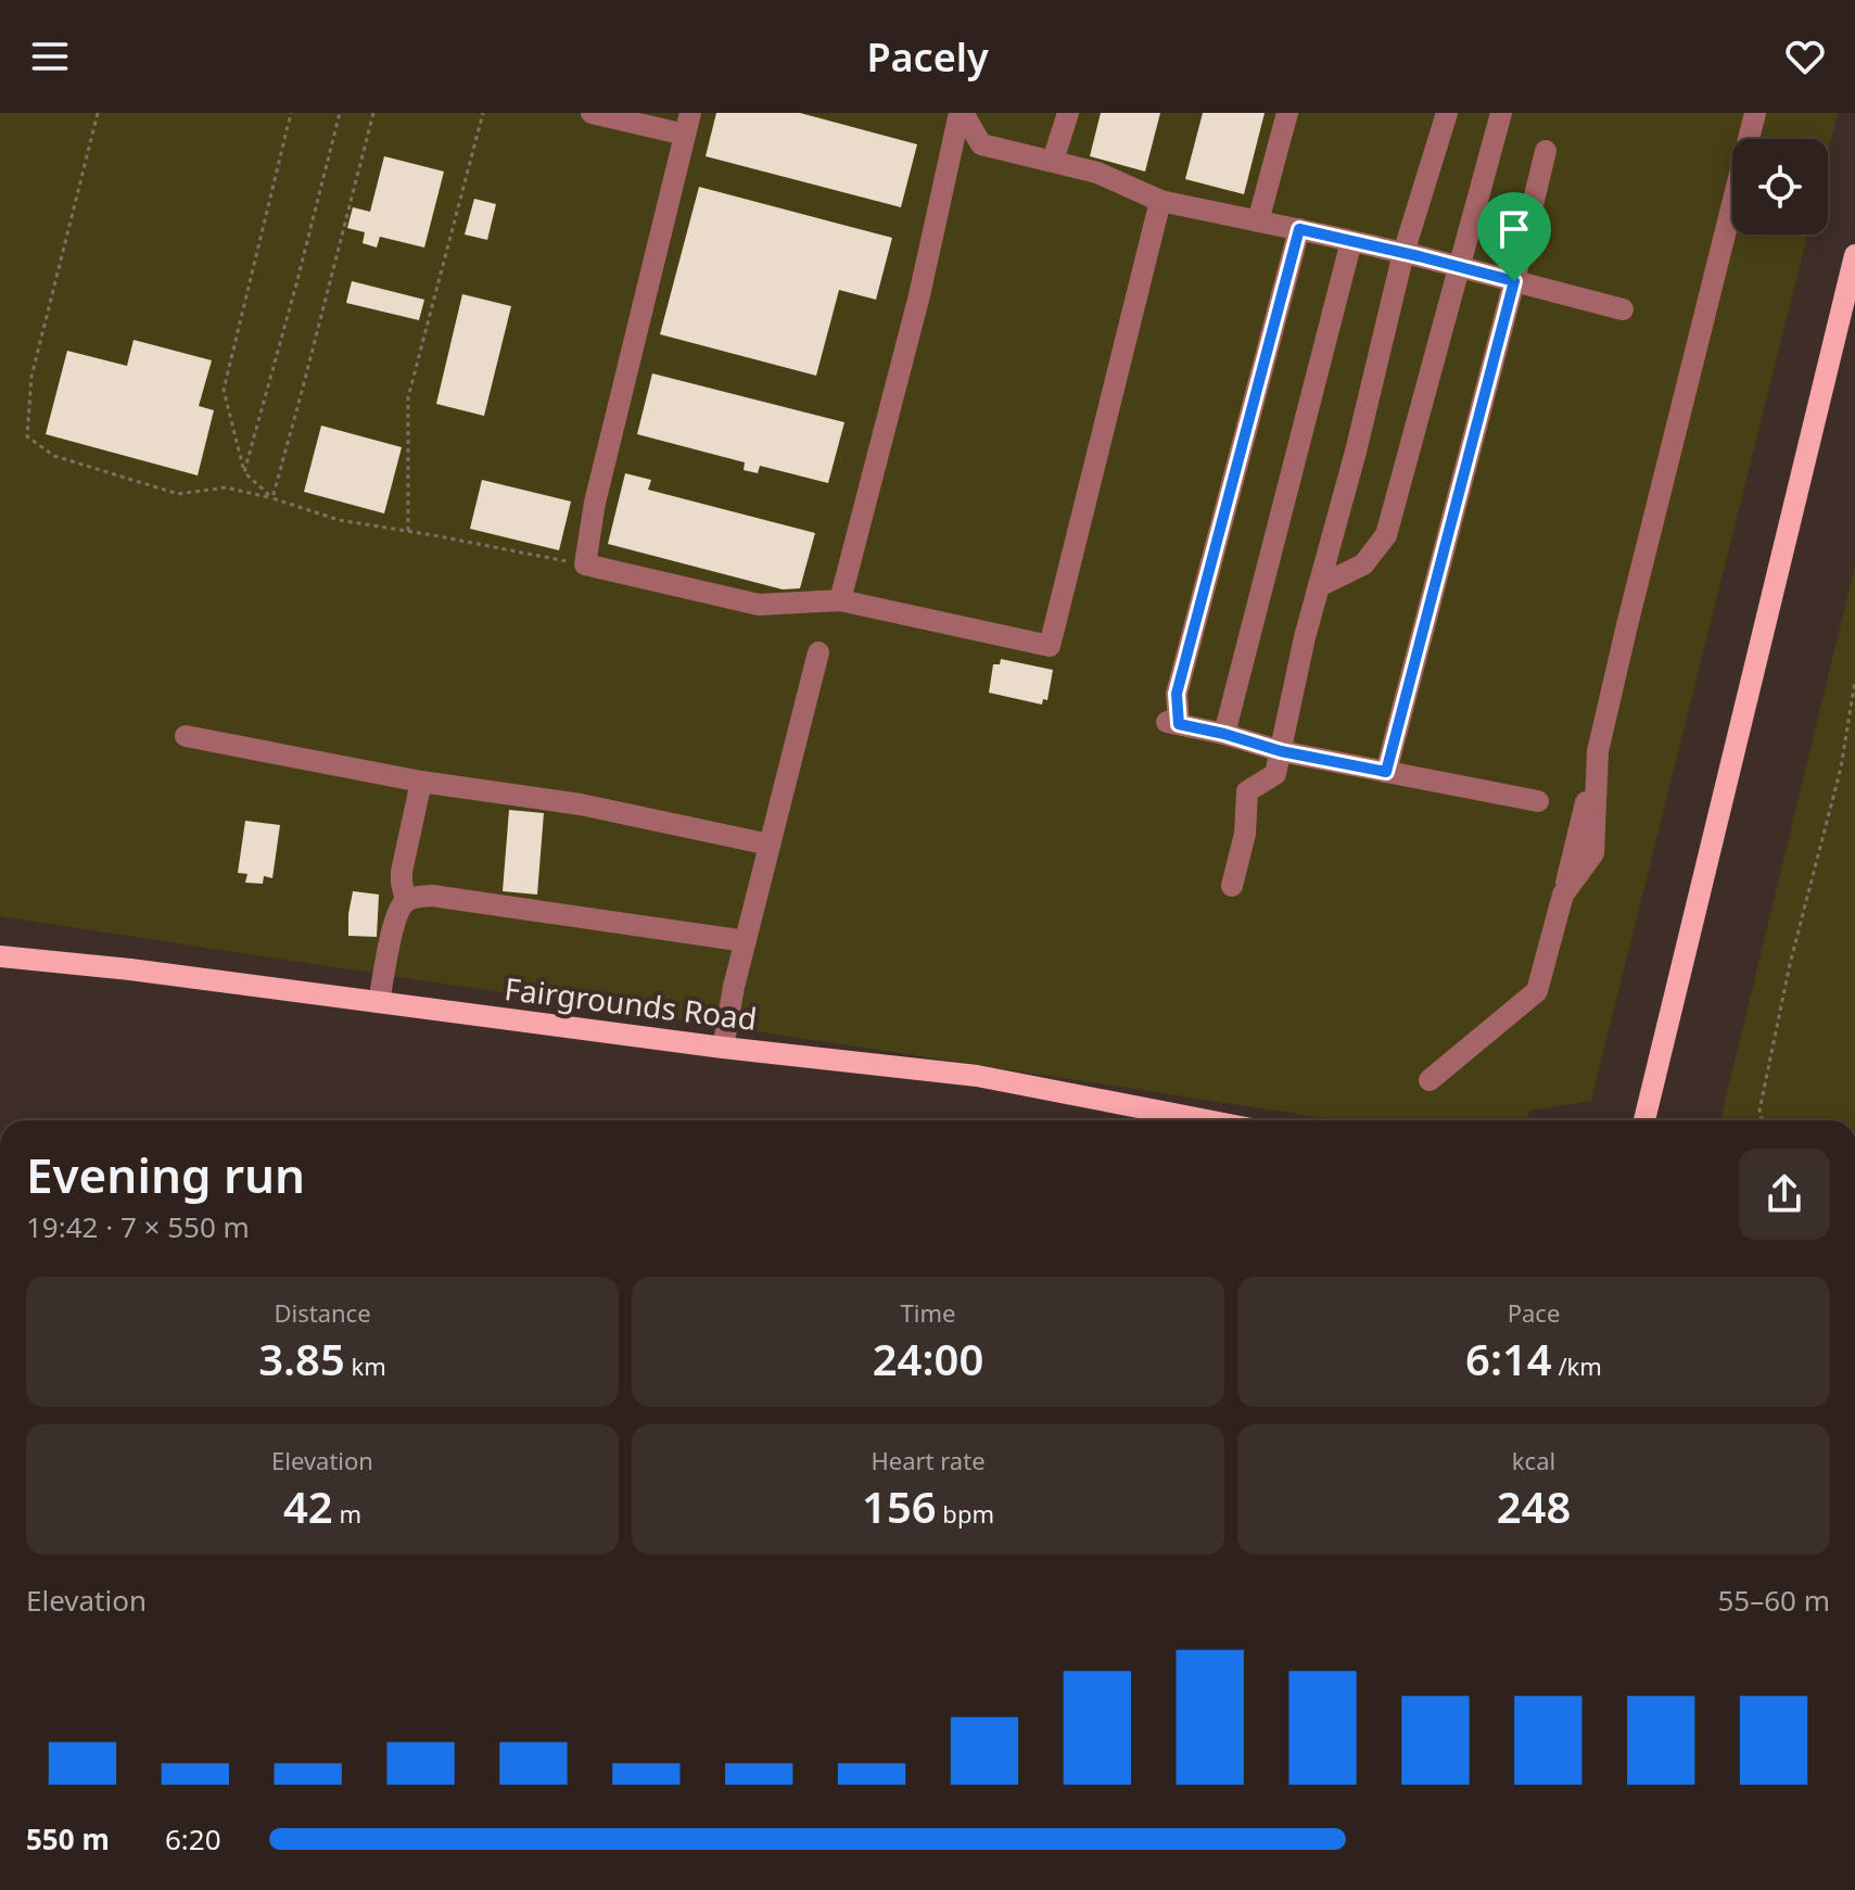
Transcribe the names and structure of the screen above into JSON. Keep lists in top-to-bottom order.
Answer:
{
  "streets": {
    "main road": ["Fairgrounds Road"]
  },
  "page": {
    "header": "Pacely",
    "heading": ["Evening run", "19:42 · 7 × 550 m"],
    "stats": [
      ["Distance", "3.85 km"],
      ["Time", "24:00"],
      ["Pace", "6:14 /km"],
      ["Elevation", "42 m"],
      ["Heart rate", "156 bpm"],
      ["kcal", "248"]
    ],
    "chart": ["Elevation", "55–60 m"],
    "list": [
      {
        "name": "550 m",
        "note": "6:20"
      }
    ]
  }
}
